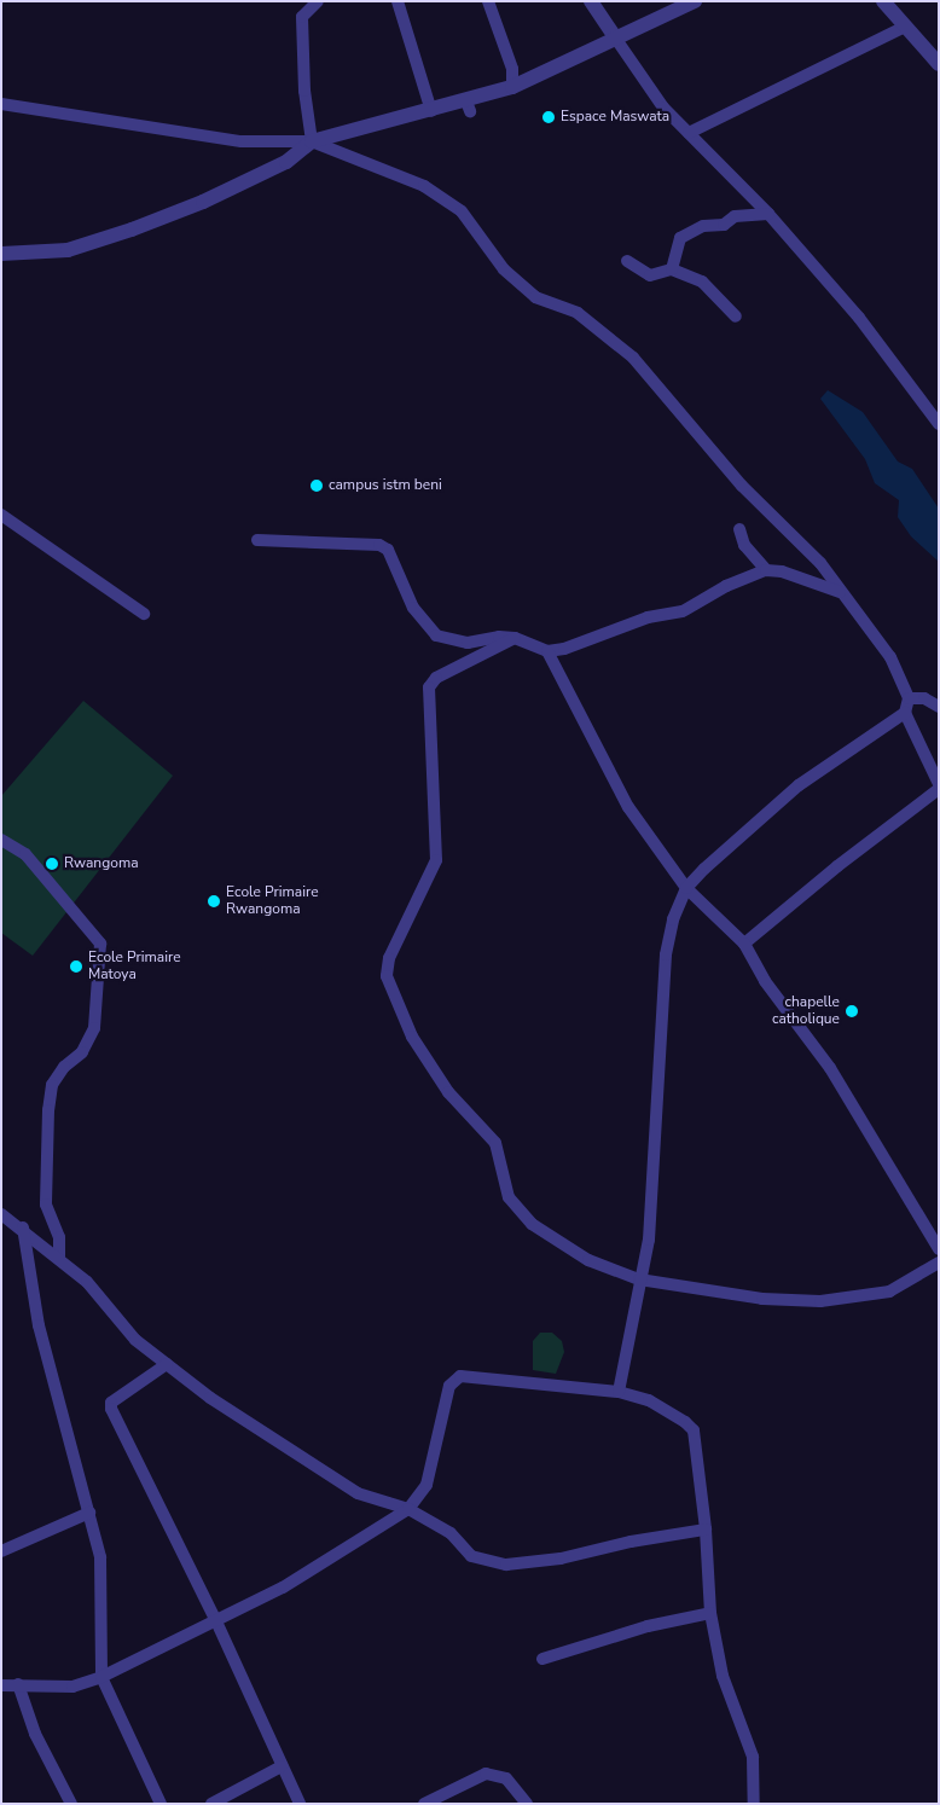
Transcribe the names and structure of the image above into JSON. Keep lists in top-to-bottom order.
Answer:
{
  "places": [
    "Espace Maswata",
    "campus istm beni",
    "Rwangoma",
    "Ecole Primaire Rwangoma",
    "Ecole Primaire Matoya",
    "chapelle catholique"
  ]
}
